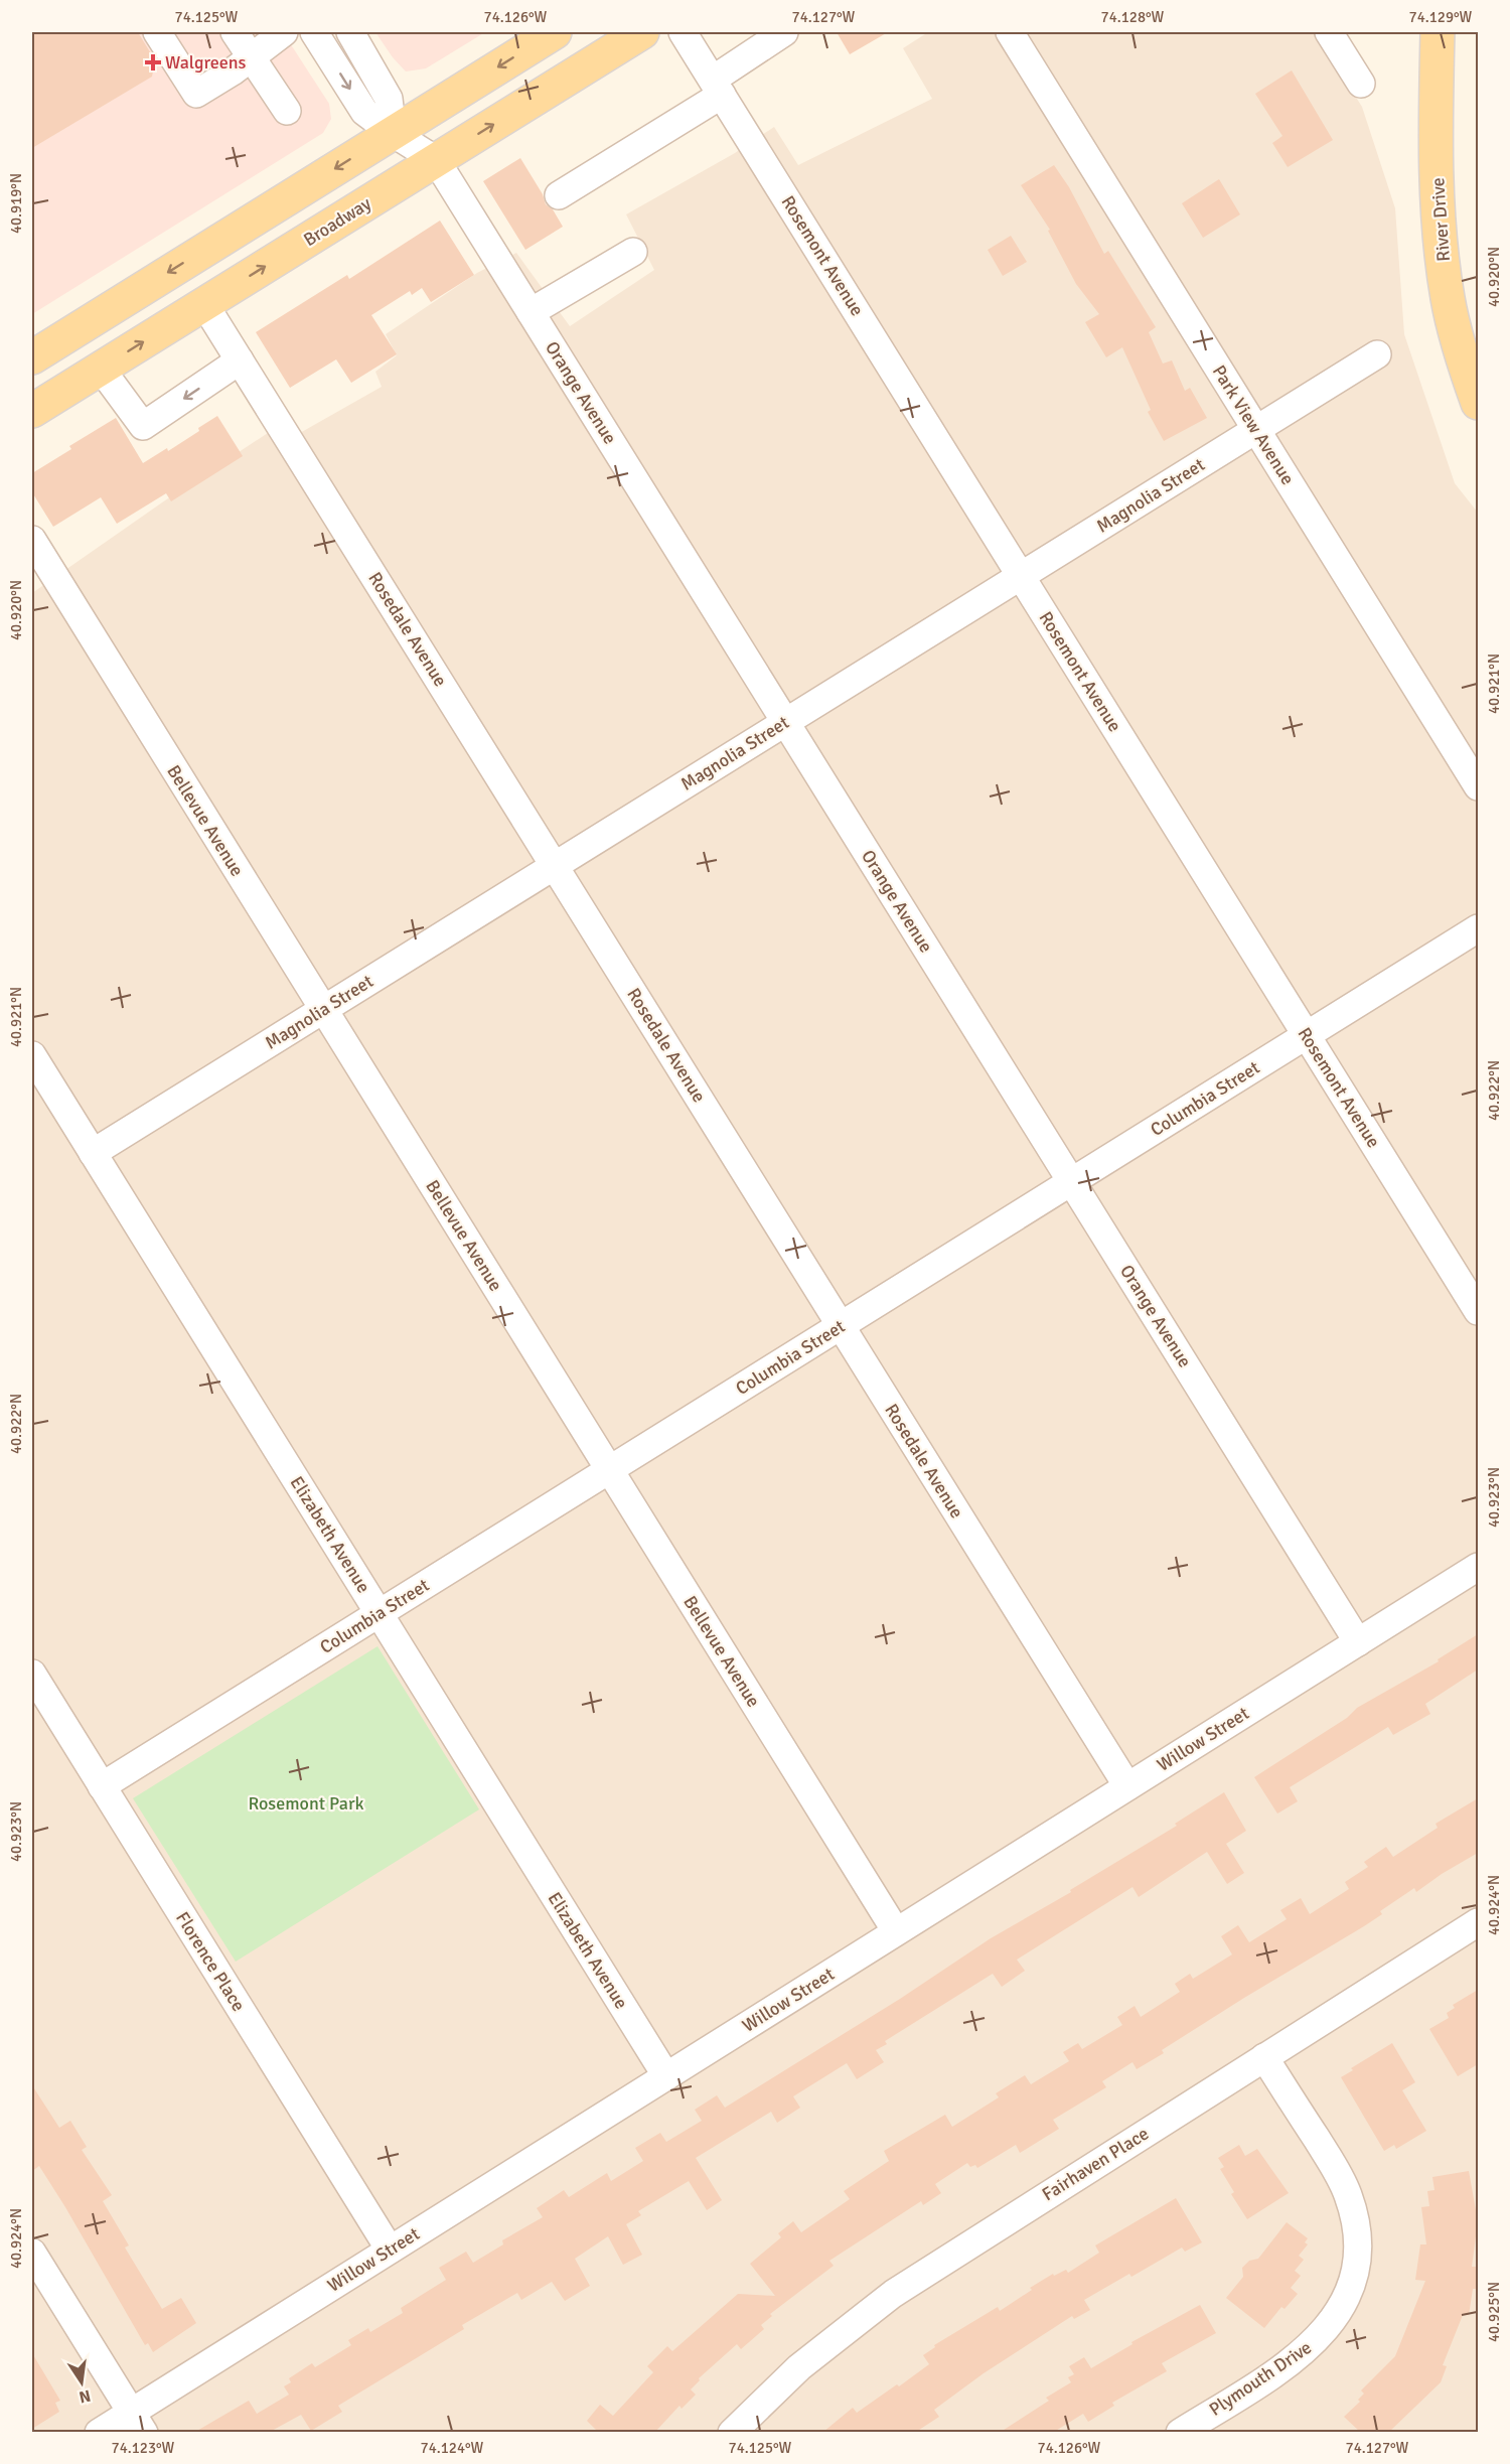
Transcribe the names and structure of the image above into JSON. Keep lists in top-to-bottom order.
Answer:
{
  "streets": {
    "main road": ["River Drive", "Broadway"],
    "street": [
      "Rosemont Avenue",
      "Orange Avenue",
      "Park View Avenue",
      "Magnolia Street",
      "Rosedale Avenue",
      "Bellevue Avenue",
      "Columbia Street",
      "Elizabeth Avenue",
      "Willow Street",
      "Florence Place",
      "Fairhaven Place",
      "Plymouth Drive"
    ]
  },
  "crossings": [
    ["Broadway", "Orange Avenue"],
    ["Broadway", "Rosedale Avenue"],
    ["Rosemont Avenue", "Magnolia Street"],
    ["Rosemont Avenue", "Columbia Street"],
    ["Orange Avenue", "Magnolia Street"],
    ["Orange Avenue", "Columbia Street"],
    ["Orange Avenue", "Willow Street"],
    ["Park View Avenue", "Magnolia Street"],
    ["Magnolia Street", "Rosedale Avenue"],
    ["Magnolia Street", "Bellevue Avenue"],
    ["Magnolia Street", "Elizabeth Avenue"],
    ["Rosedale Avenue", "Columbia Street"],
    ["Rosedale Avenue", "Willow Street"],
    ["Bellevue Avenue", "Columbia Street"],
    ["Bellevue Avenue", "Willow Street"],
    ["Columbia Street", "Elizabeth Avenue"],
    ["Columbia Street", "Florence Place"],
    ["Elizabeth Avenue", "Willow Street"],
    ["Willow Street", "Florence Place"],
    ["Fairhaven Place", "Plymouth Drive"]
  ],
  "parks": ["Rosemont Park"],
  "places": {
    "health": ["Walgreens"]
  },
  "north": "bottom",
  "coordinates": [
    "74.125°W",
    "74.126°W",
    "74.127°W",
    "74.128°W",
    "74.129°W",
    "40.919°N",
    "40.920°N",
    "40.921°N",
    "40.922°N",
    "40.923°N",
    "40.924°N",
    "40.925°N",
    "74.123°W",
    "74.124°W"
  ]
}
